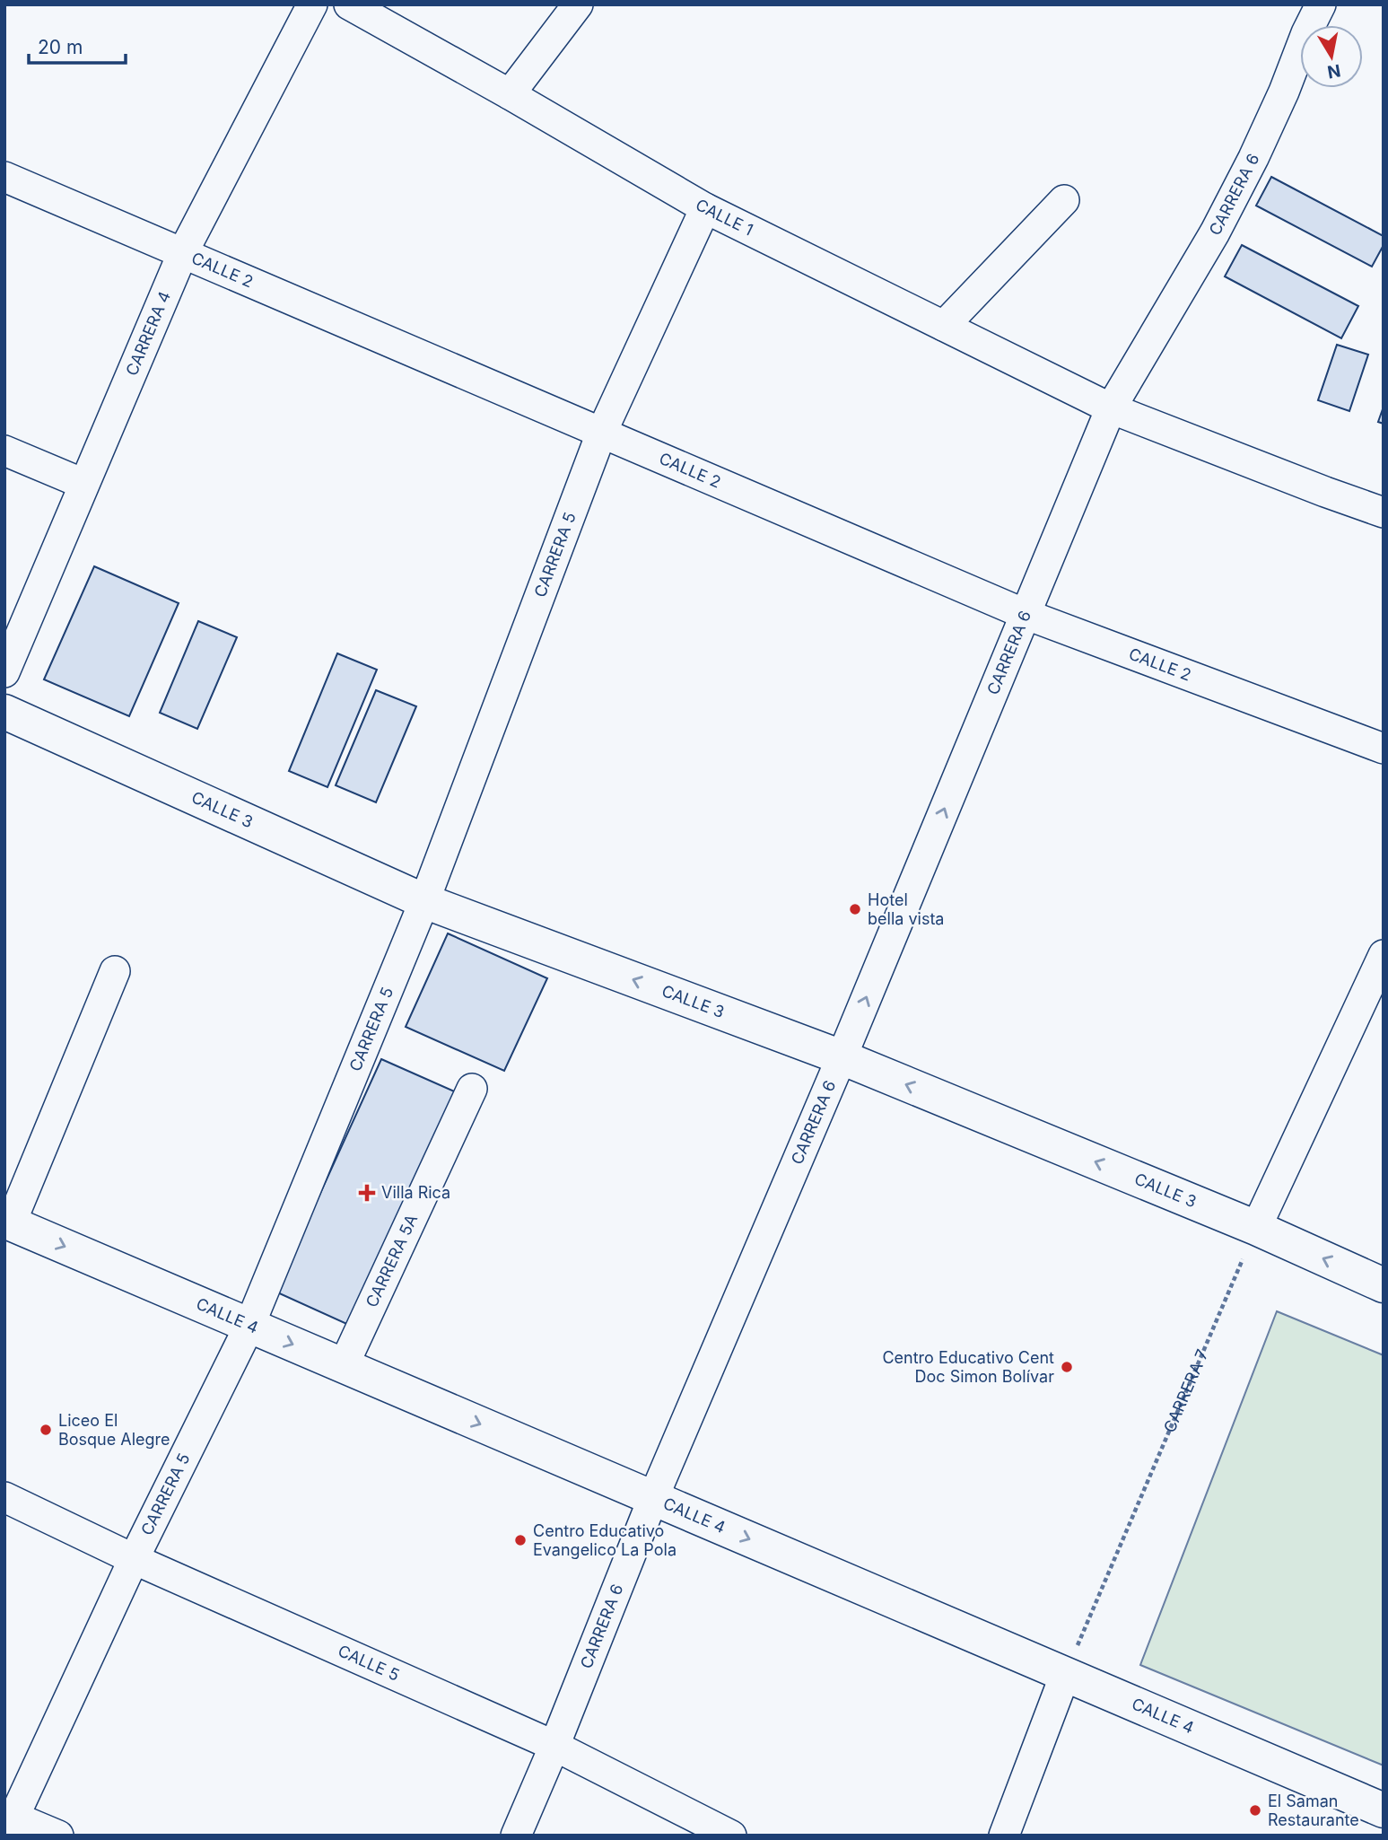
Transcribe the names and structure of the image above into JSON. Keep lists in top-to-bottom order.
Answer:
{
  "streets": {
    "street": [
      "CARRERA 6",
      "CALLE 1",
      "CALLE 2",
      "CARRERA 4",
      "CARRERA 5",
      "CALLE 3",
      "CARRERA 5A",
      "CALLE 4",
      "CALLE 5"
    ],
    "path": ["CARRERA 7"]
  },
  "crossings": [
    ["CARRERA 6", "CALLE 1"],
    ["CARRERA 6", "CALLE 2"],
    ["CARRERA 6", "CALLE 3"],
    ["CARRERA 6", "CALLE 4"],
    ["CARRERA 6", "CALLE 5"],
    ["CALLE 1", "CARRERA 5"],
    ["CALLE 2", "CARRERA 4"],
    ["CALLE 2", "CARRERA 5"],
    ["CARRERA 5", "CALLE 3"],
    ["CARRERA 5", "CALLE 4"],
    ["CARRERA 5", "CALLE 5"],
    ["CALLE 3", "CARRERA 7"],
    ["CARRERA 5A", "CALLE 4"],
    ["CALLE 4", "CARRERA 7"]
  ],
  "one_way": ["CALLE 3", "CALLE 4"],
  "places": {
    "other": [
      "Hotel bella vista",
      "Centro Educativo Cent Doc Simon Bolívar",
      "Liceo El Bosque Alegre",
      "Centro Educativo Evangelico La Pola",
      "El Saman Restaurante"
    ],
    "health": ["Villa Rica"]
  },
  "scale_bar": "20 m",
  "north": "bottom"
}
